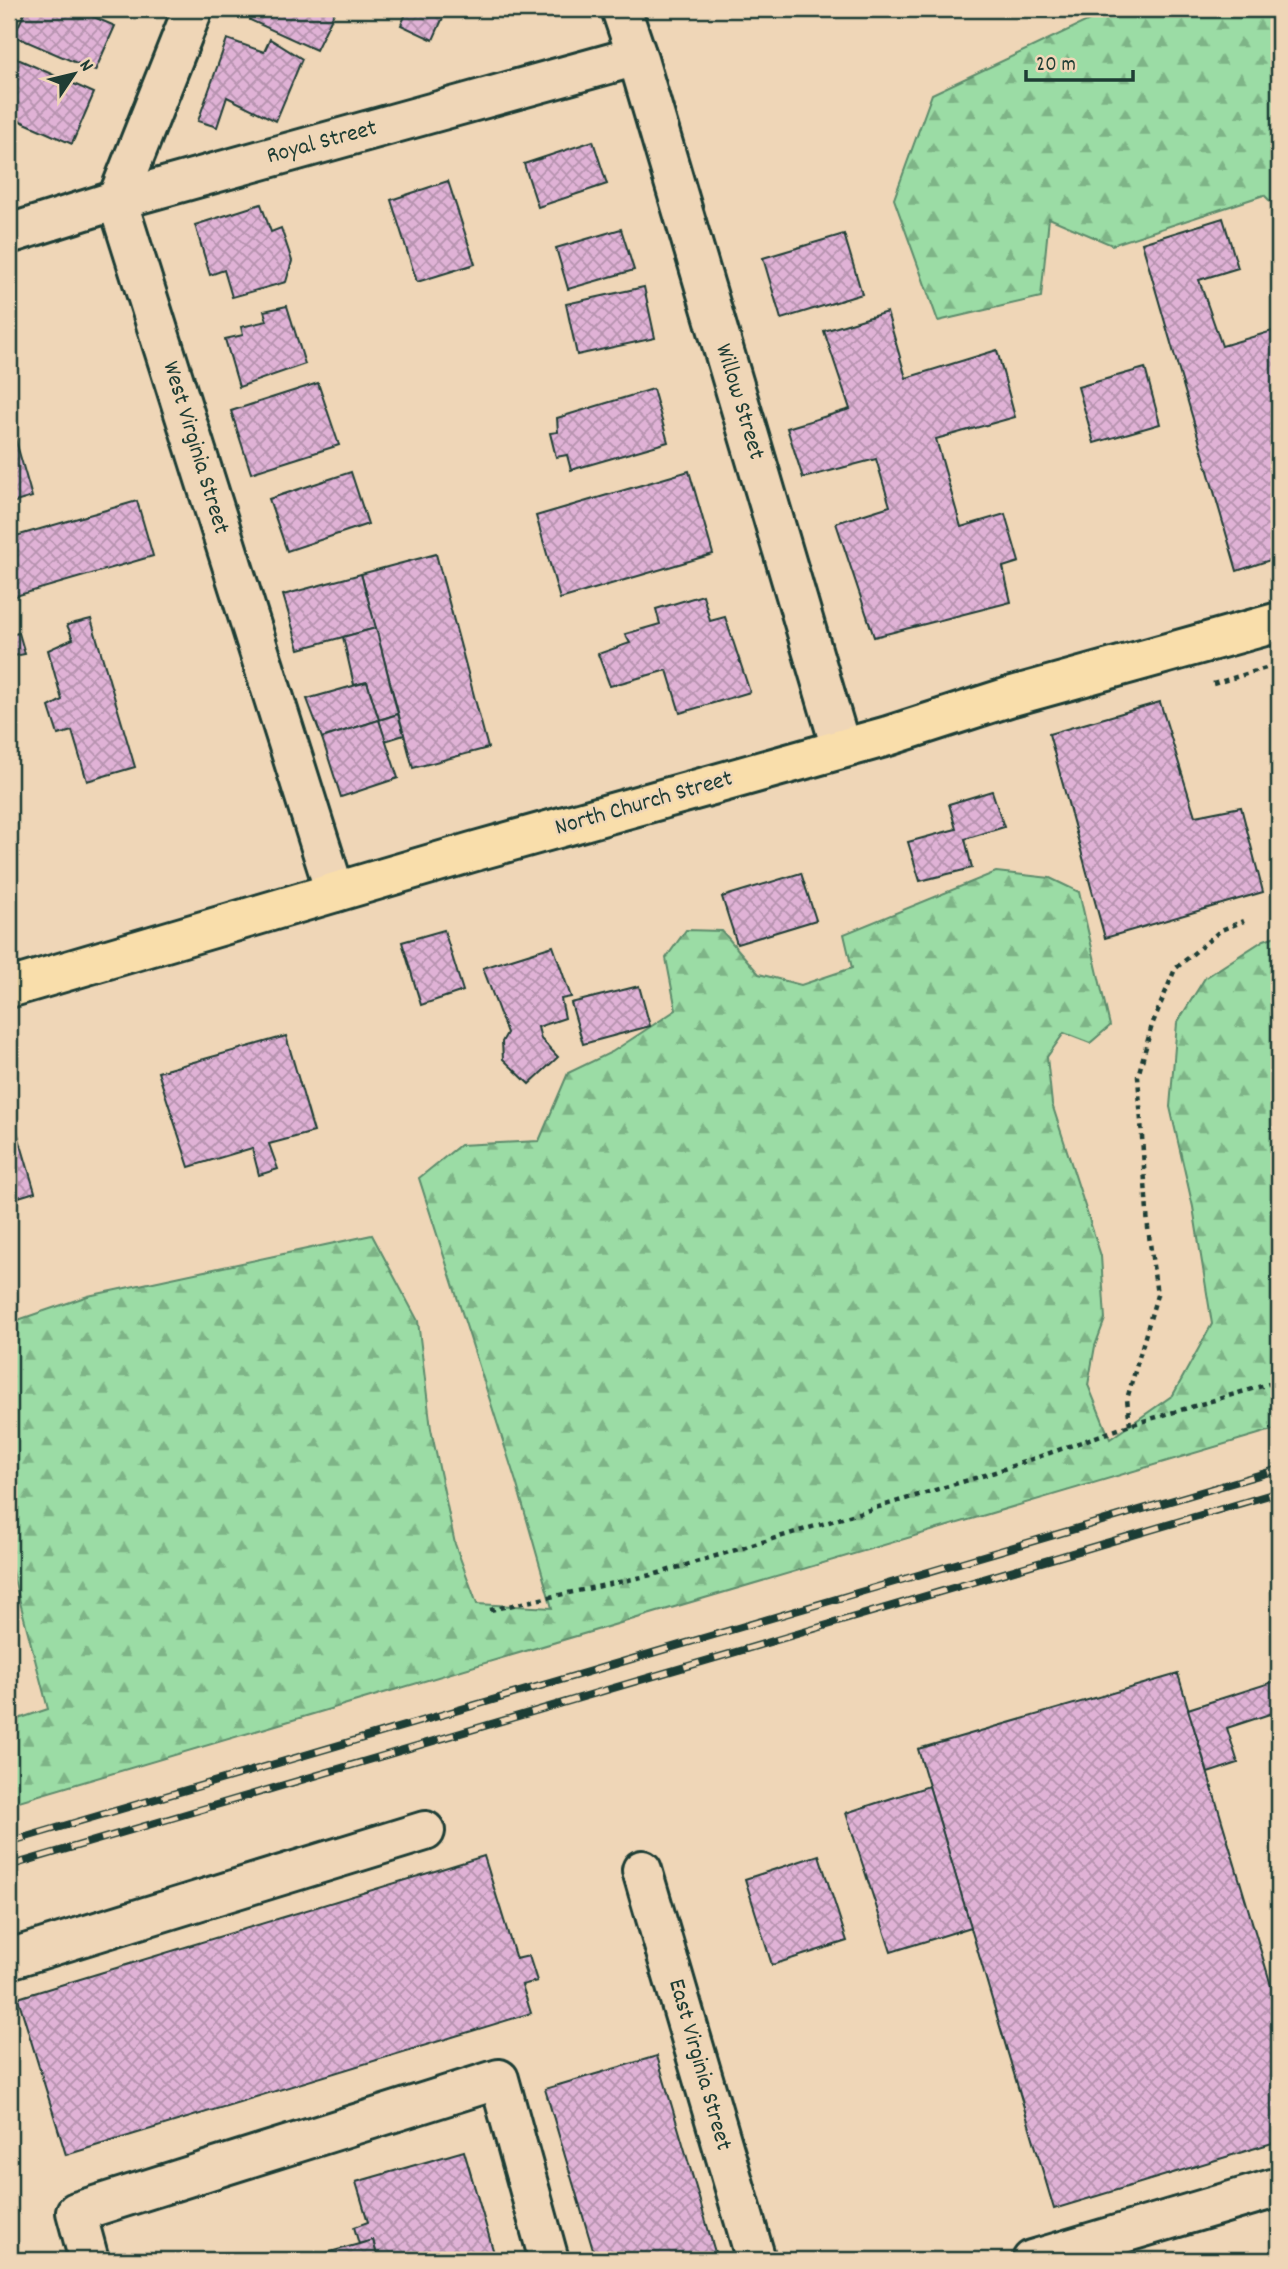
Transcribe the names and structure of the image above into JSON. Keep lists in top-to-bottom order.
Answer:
{
  "streets": {
    "main road": ["North Church Street"],
    "street": [
      "Royal Street",
      "Willow Street",
      "West Virginia Street",
      "East Virginia Street"
    ]
  },
  "crossings": [
    ["Royal Street", "Willow Street"],
    ["Royal Street", "West Virginia Street"],
    ["Willow Street", "North Church Street"],
    ["West Virginia Street", "North Church Street"]
  ],
  "scale_bar": "20 m",
  "north": "top right"
}
